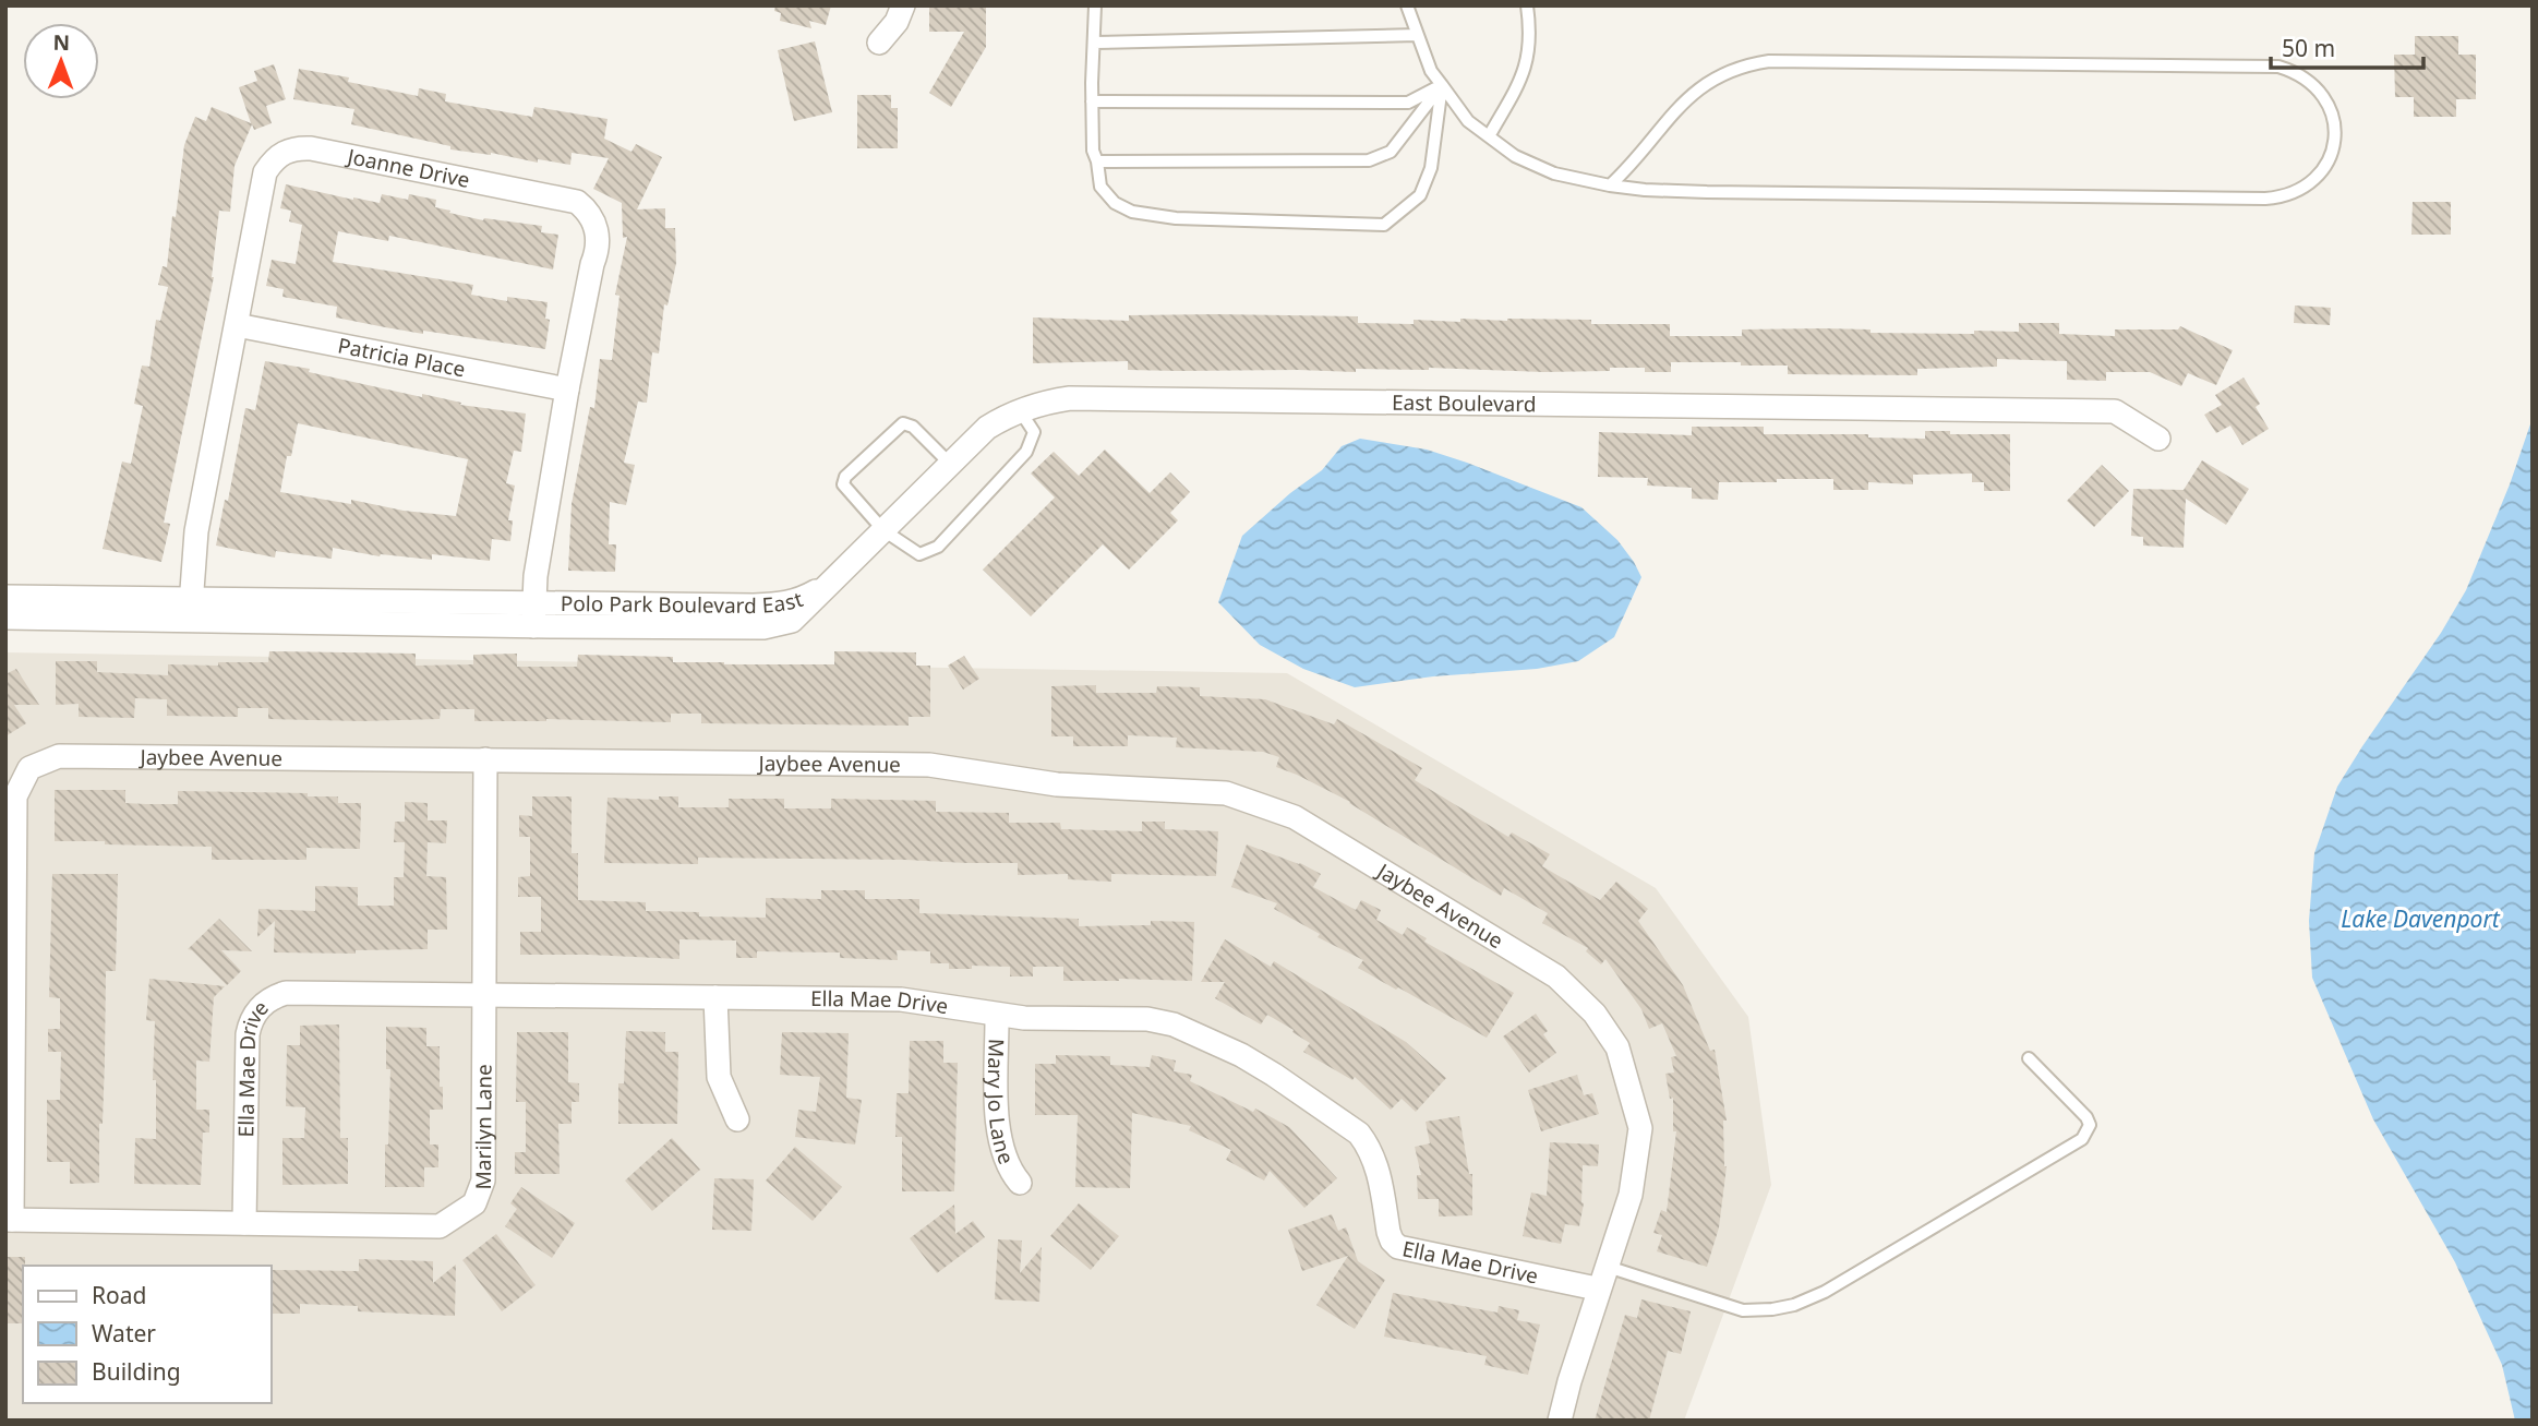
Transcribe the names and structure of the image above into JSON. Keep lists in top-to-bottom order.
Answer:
{
  "streets": {
    "street": [
      "Joanne Drive",
      "Patricia Place",
      "East Boulevard",
      "Polo Park Boulevard East",
      "Jaybee Avenue",
      "Ella Mae Drive",
      "Mary Jo Lane",
      "Marilyn Lane"
    ]
  },
  "crossings": [
    ["Joanne Drive", "Patricia Place"],
    ["Joanne Drive", "Polo Park Boulevard East"],
    ["East Boulevard", "Polo Park Boulevard East"],
    ["Jaybee Avenue", "Ella Mae Drive"],
    ["Jaybee Avenue", "Marilyn Lane"],
    ["Ella Mae Drive", "Mary Jo Lane"],
    ["Ella Mae Drive", "Marilyn Lane"]
  ],
  "water": ["Lake Davenport"],
  "legend": ["Road", "Water", "Building"],
  "scale_bar": "50 m",
  "north": "top"
}
